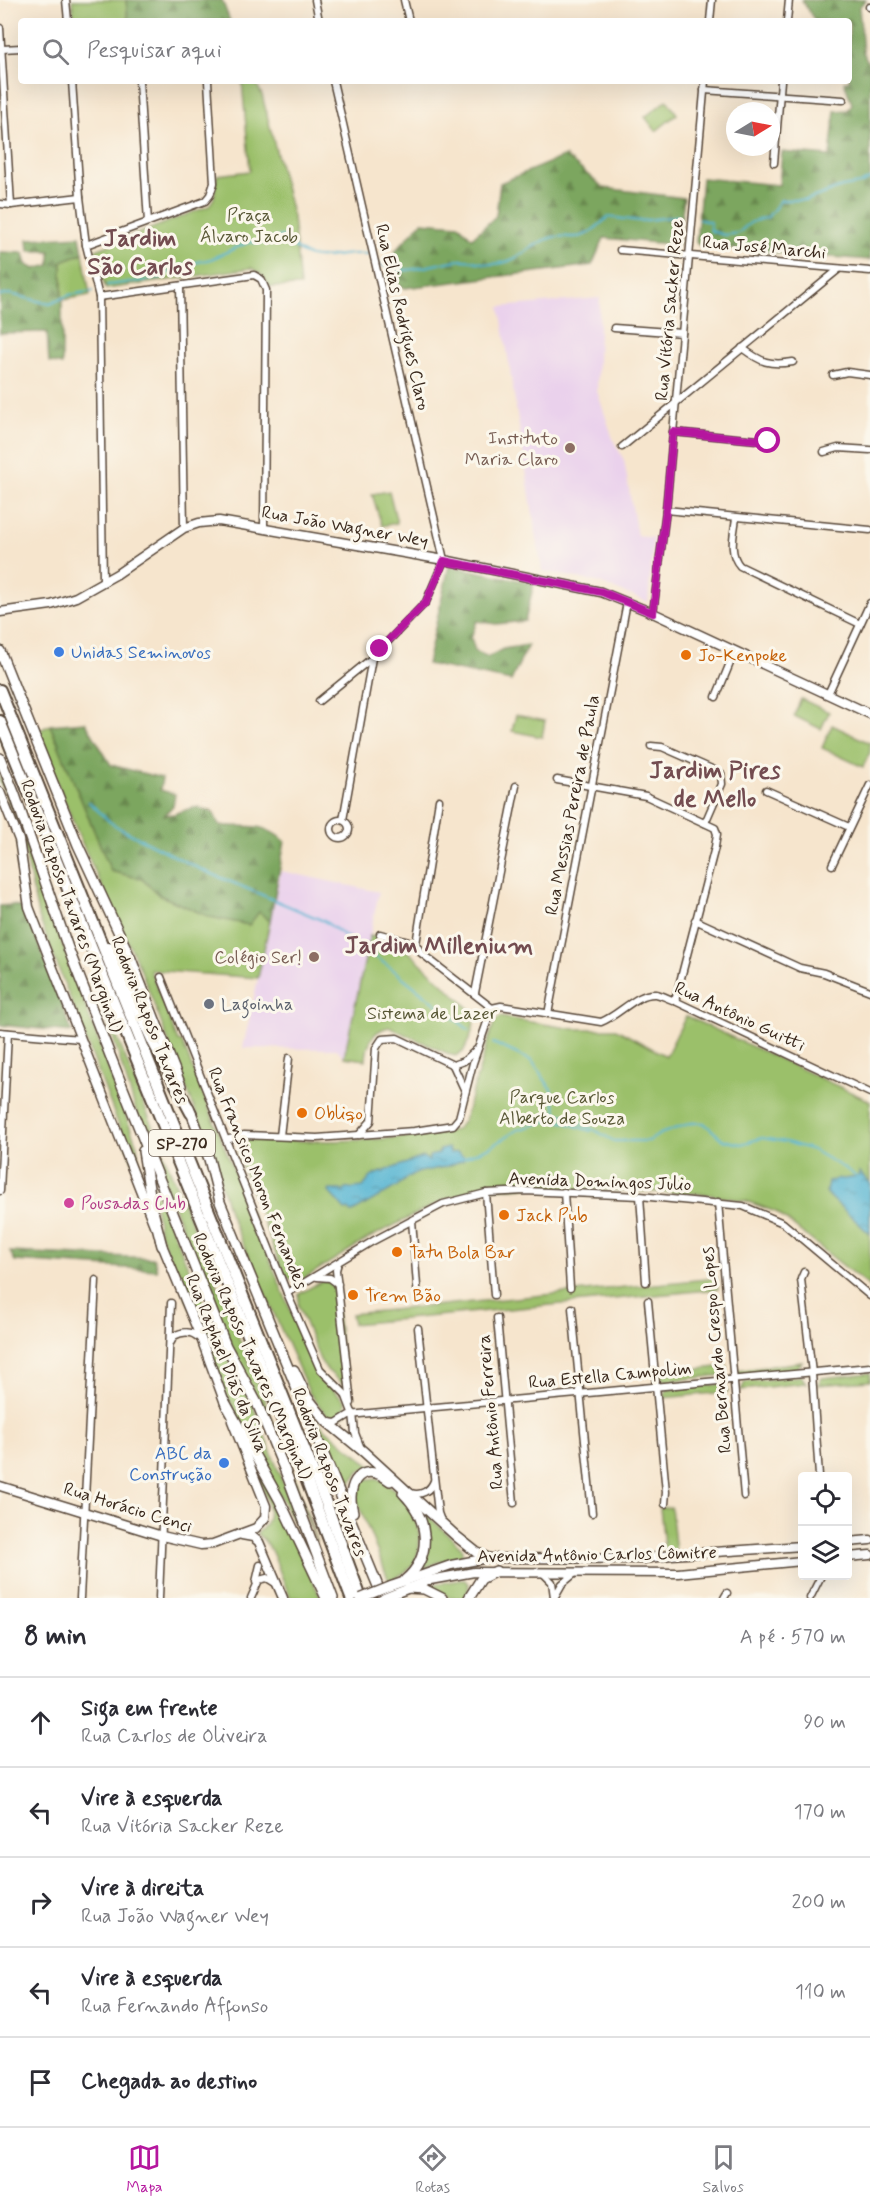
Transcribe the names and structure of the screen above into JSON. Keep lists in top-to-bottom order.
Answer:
{
  "streets": {
    "highway": ["Rodovia Raposo Tavares (Marginal)", "Rodovia Raposo Tavares", "SP-270"],
    "main road": [
      "Rua João Wagner Wey",
      "Rua Raphael Dias da Silva",
      "Rua Horácio Cenci",
      "Avenida Antônio Carlos Cômitre"
    ],
    "street": [
      "Rua José Marchi",
      "Rua Vitória Sacker Reze",
      "Rua Elias Rodrigues Claro",
      "Rua Messias Pereira de Paula",
      "Rua Antônio Guitti",
      "Rua Fransico Moron Fernandes",
      "Avenida Domingos Julio",
      "Rua Bernardo Crespo Lopes",
      "Rua Estella Campolim",
      "Rua Antônio Ferreira"
    ]
  },
  "crossings": [
    ["Rua José Marchi", "Rua Vitória Sacker Reze"],
    ["Rua Vitória Sacker Reze", "Rua João Wagner Wey"],
    ["Rua Elias Rodrigues Claro", "Rua João Wagner Wey"],
    ["Rua João Wagner Wey", "Rua Messias Pereira de Paula"],
    ["Rua Messias Pereira de Paula", "Rua Antônio Guitti"],
    ["Rodovia Raposo Tavares (Marginal)", "SP-270"],
    ["Rua Fransico Moron Fernandes", "Avenida Domingos Julio"],
    ["Rua Fransico Moron Fernandes", "Rua Estella Campolim"],
    ["Avenida Domingos Julio", "Rua Bernardo Crespo Lopes"],
    ["Rua Bernardo Crespo Lopes", "Rua Estella Campolim"],
    ["Rua Raphael Dias da Silva", "Rua Horácio Cenci"],
    ["Rua Estella Campolim", "Rua Antônio Ferreira"]
  ],
  "districts": ["Jardim São Carlos", "Jardim Pires de Mello", "Jardim Millenium"],
  "parks": ["Praça Álvaro Jacob", "Sistema de Lazer", "Parque Carlos Alberto de Souza"],
  "places": [
    "Instituto Maria Claro",
    "Unidas Seminovos",
    "Jo-Kenpoke",
    "Colégio Ser!",
    "Lagoinha",
    "Obliqo",
    "Pousadas Club",
    "Jack Pub",
    "Tatu Bola Bar",
    "Trem Bão",
    "ABC da Construção"
  ],
  "north": "right",
  "page": {
    "search": "Pesquisar aqui",
    "heading": ["8 min", "A pé · 570 m"],
    "list": [
      ["Siga em frente", "Rua Carlos de Oliveira", "90 m"],
      ["Vire à esquerda", "Rua Vitória Sacker Reze", "170 m"],
      ["Vire à direita", "Rua João Wagner Wey", "200 m"],
      ["Vire à esquerda", "Rua Fernando Affonso", "110 m"],
      "Chegada ao destino"
    ],
    "nav": ["Mapa", "Rotas", "Salvos"]
  }
}
